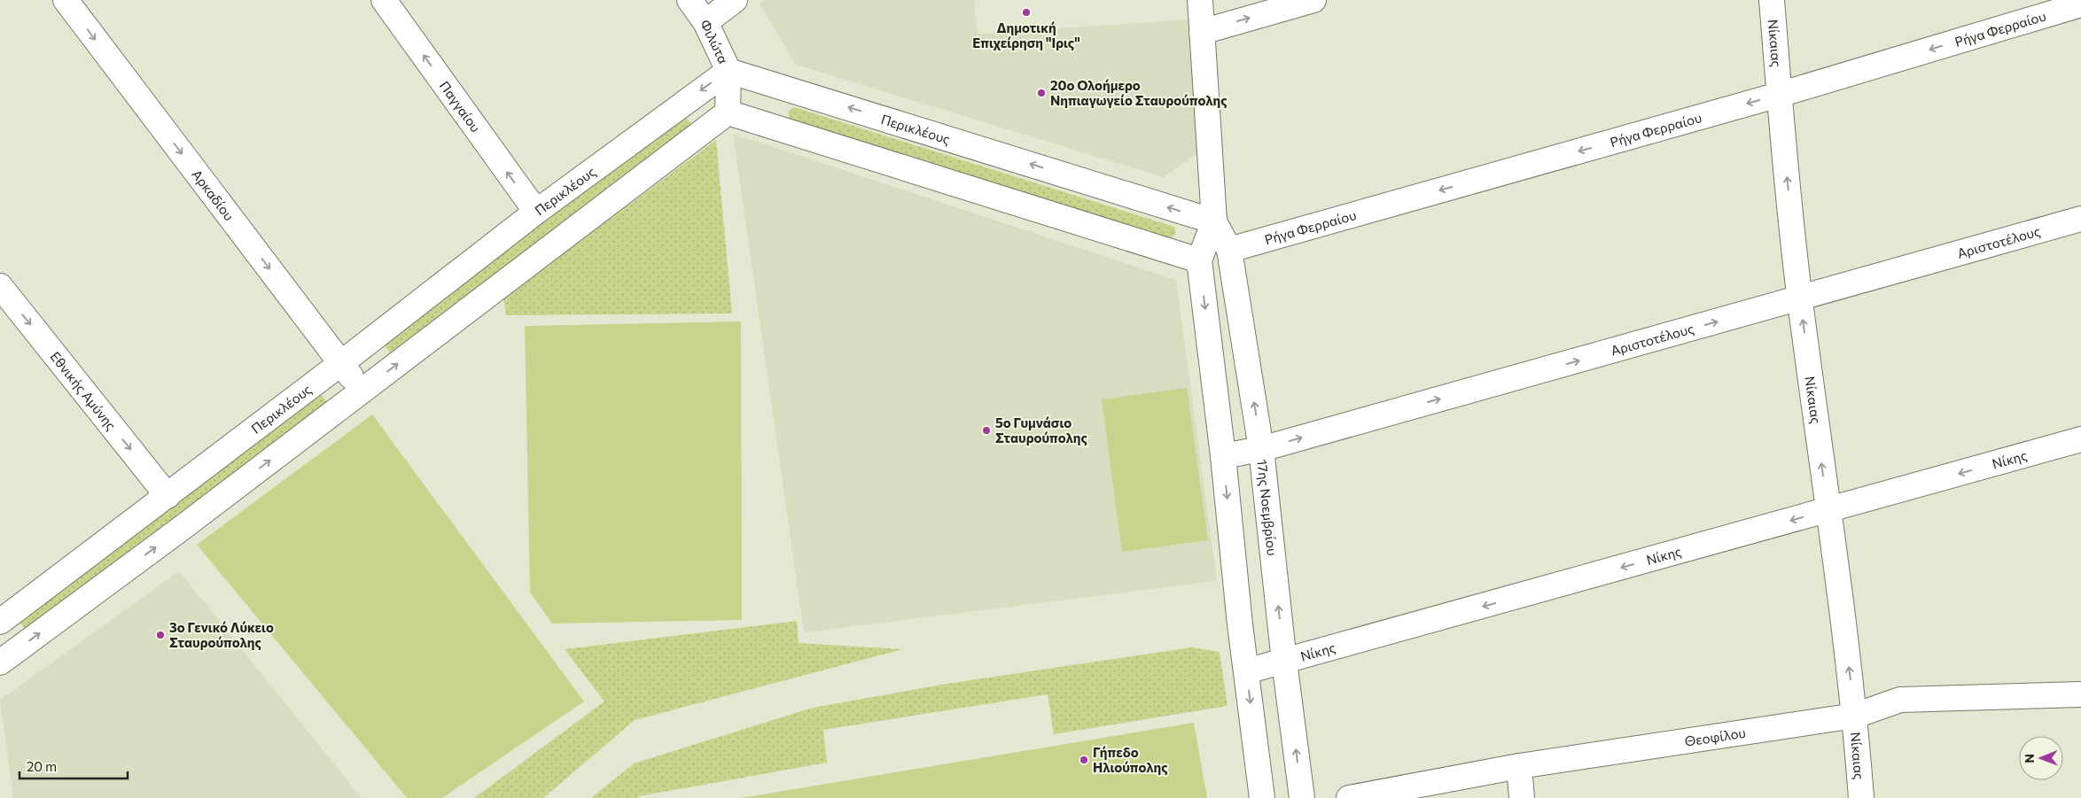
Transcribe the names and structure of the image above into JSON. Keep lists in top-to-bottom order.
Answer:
{
  "streets": {
    "street": [
      "Ρήγα Φερραίου",
      "Φιλώτα",
      "Νίκαιας",
      "Παγγαίου",
      "Περικλέους",
      "Αρκαδίου",
      "Αριστοτέλους",
      "Εθνικής Αμύνης",
      "Νίκης",
      "17ης Νοεμβρίου",
      "Θεοφίλου"
    ]
  },
  "crossings": [
    ["Ρήγα Φερραίου", "Νίκαιας"],
    ["Ρήγα Φερραίου", "17ης Νοεμβρίου"],
    ["Φιλώτα", "Περικλέους"],
    ["Νίκαιας", "Αριστοτέλους"],
    ["Νίκαιας", "Νίκης"],
    ["Νίκαιας", "Θεοφίλου"],
    ["Παγγαίου", "Περικλέους"],
    ["Περικλέους", "Αρκαδίου"],
    ["Περικλέους", "Εθνικής Αμύνης"],
    ["Περικλέους", "17ης Νοεμβρίου"],
    ["Αριστοτέλους", "17ης Νοεμβρίου"],
    ["Νίκης", "17ης Νοεμβρίου"]
  ],
  "one_way": [
    "Ρήγα Φερραίου",
    "Νίκαιας",
    "Παγγαίου",
    "Αρκαδίου",
    "Αριστοτέλους",
    "Εθνικής Αμύνης",
    "Νίκης"
  ],
  "places": [
    "Δημοτική Επιχείρηση \"Ιρις\"",
    "20ο Ολοήμερο Νηπιαγωγείο Σταυρούπολης",
    "5ο Γυμνάσιο Σταυρούπολης",
    "3ο Γενικό Λύκειο Σταυρούπολης",
    "Γήπεδο Ηλιούπολης"
  ],
  "scale_bar": "20 m",
  "north": "left"
}
